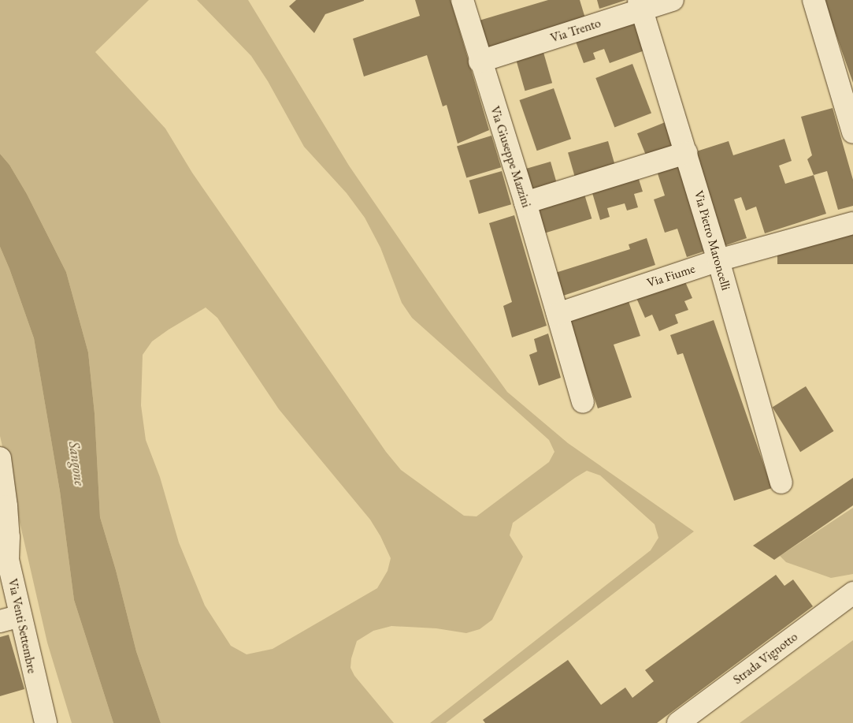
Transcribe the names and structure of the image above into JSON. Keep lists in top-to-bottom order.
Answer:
{
  "streets": {
    "street": [
      "Via Trento",
      "Via Giuseppe Mazzini",
      "Via Pietro Maroncelli",
      "Via Fiume",
      "Via Venti Settembre",
      "Strada Vignotto"
    ]
  },
  "crossings": [
    ["Via Trento", "Via Giuseppe Mazzini"],
    ["Via Trento", "Via Pietro Maroncelli"],
    ["Via Giuseppe Mazzini", "Via Fiume"],
    ["Via Pietro Maroncelli", "Via Fiume"]
  ],
  "water": ["Sangone"]
}
